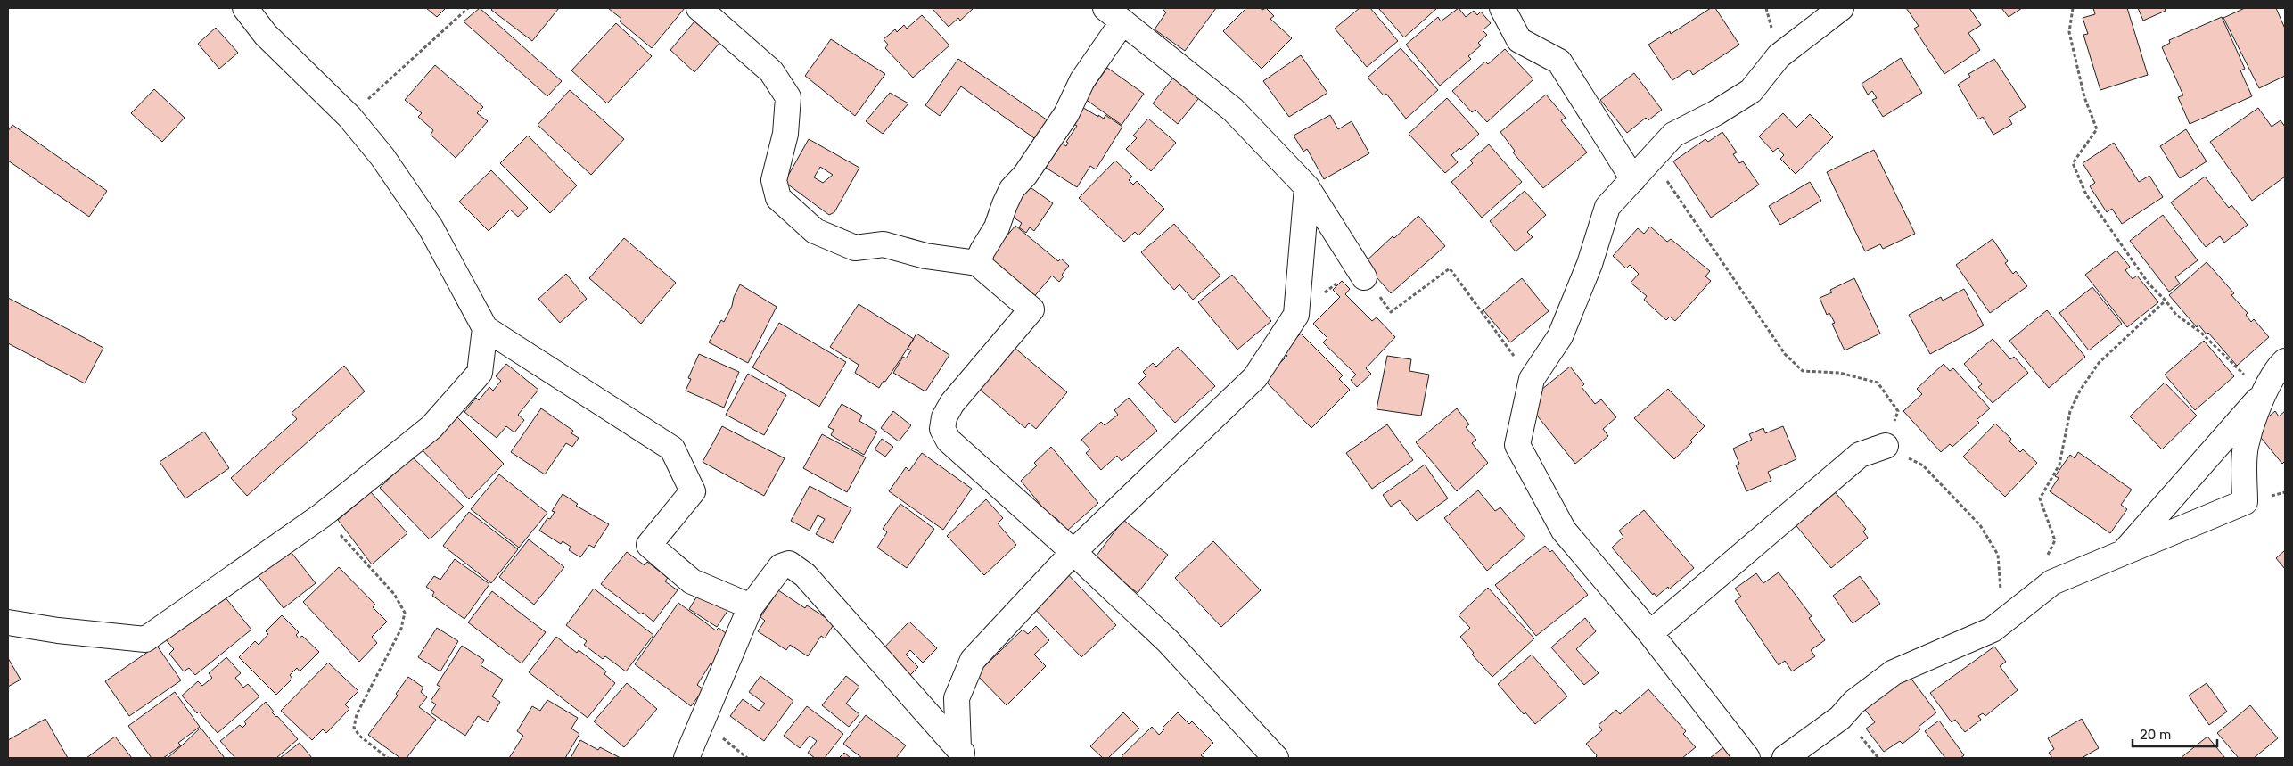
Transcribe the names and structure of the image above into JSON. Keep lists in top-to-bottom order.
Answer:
{
  "scale_bar": "20 m"
}
